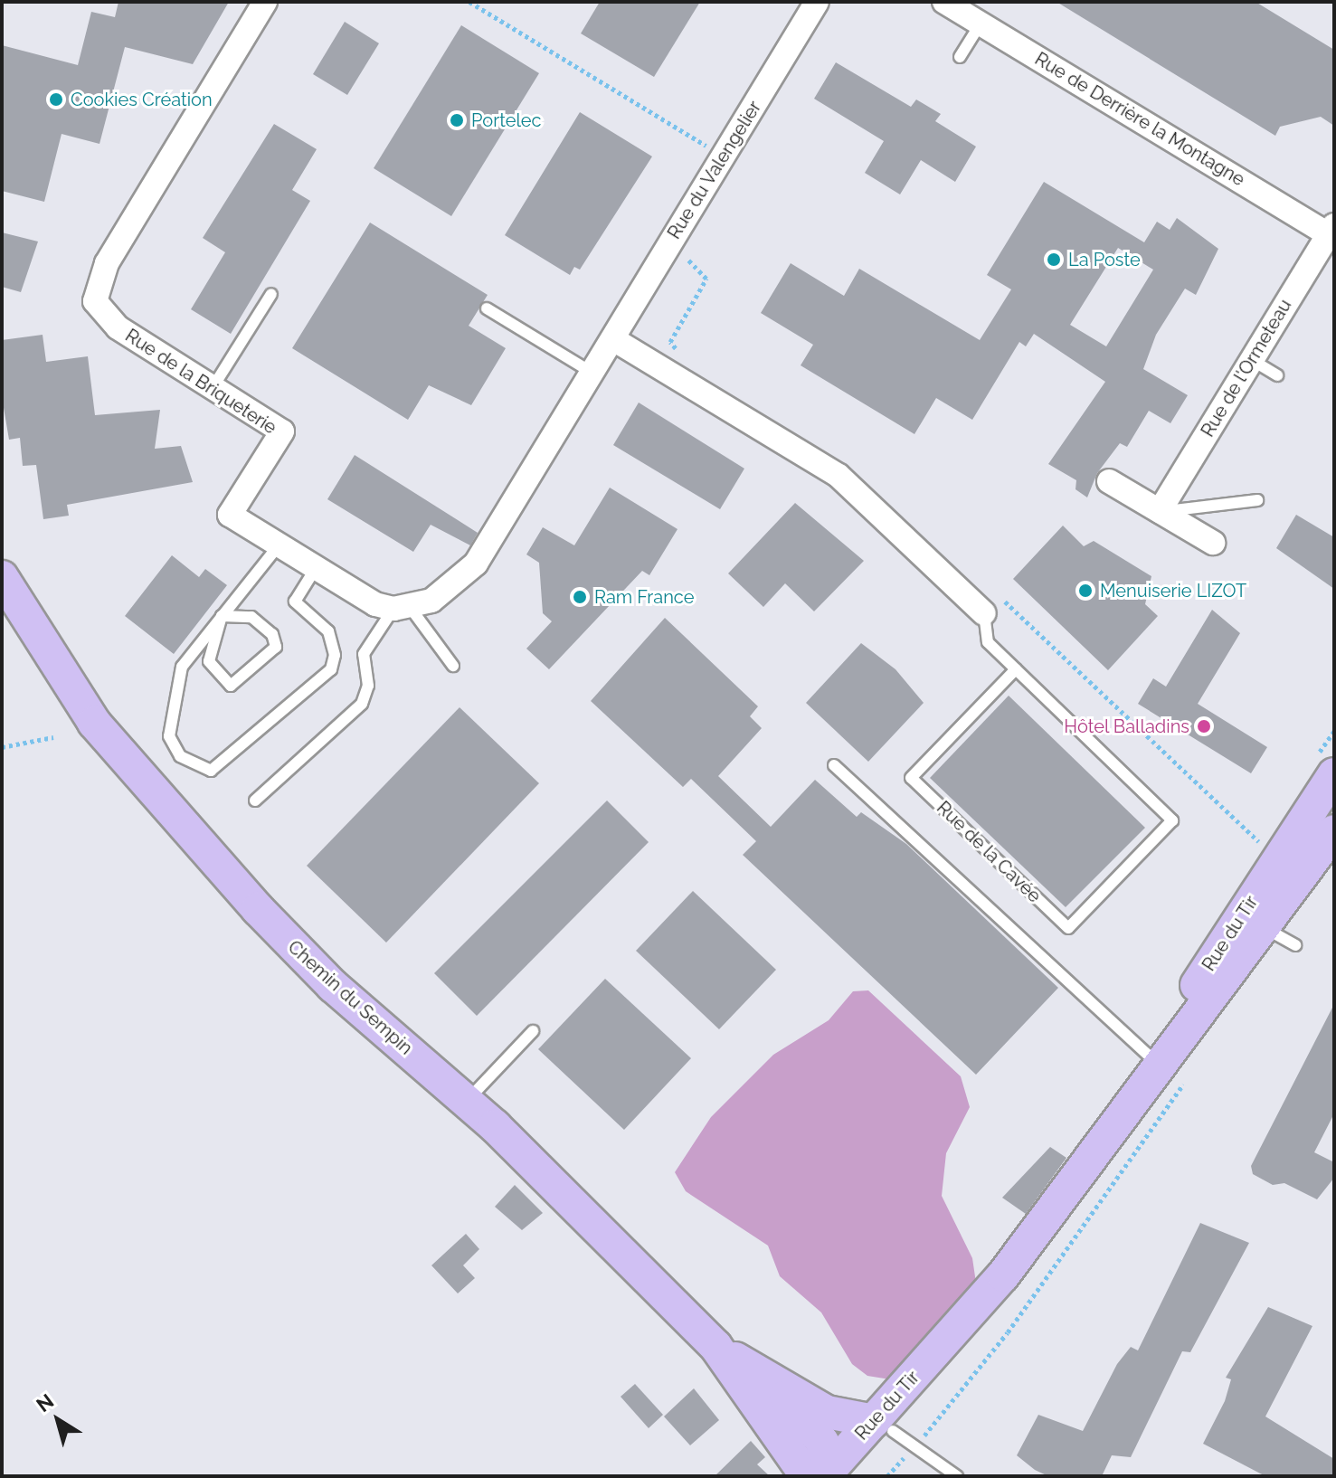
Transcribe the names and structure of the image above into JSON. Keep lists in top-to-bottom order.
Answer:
{
  "streets": {
    "street": [
      "Rue de Derrière la Montagne",
      "Rue du Valengelier",
      "Rue de l'Ormeteau",
      "Rue de la Briqueterie",
      "Rue du Tir",
      "Chemin du Sempin"
    ],
    "lane": ["Rue de la Cavée"]
  },
  "crossings": [
    ["Rue de Derrière la Montagne", "Rue de l'Ormeteau"],
    ["Rue du Tir", "Chemin du Sempin"]
  ],
  "places": [
    "Cookies Création",
    "Portelec",
    "La Poste",
    "Menuiserie LIZOT",
    "Ram France",
    "Hôtel Balladins"
  ],
  "north": "top left"
}
